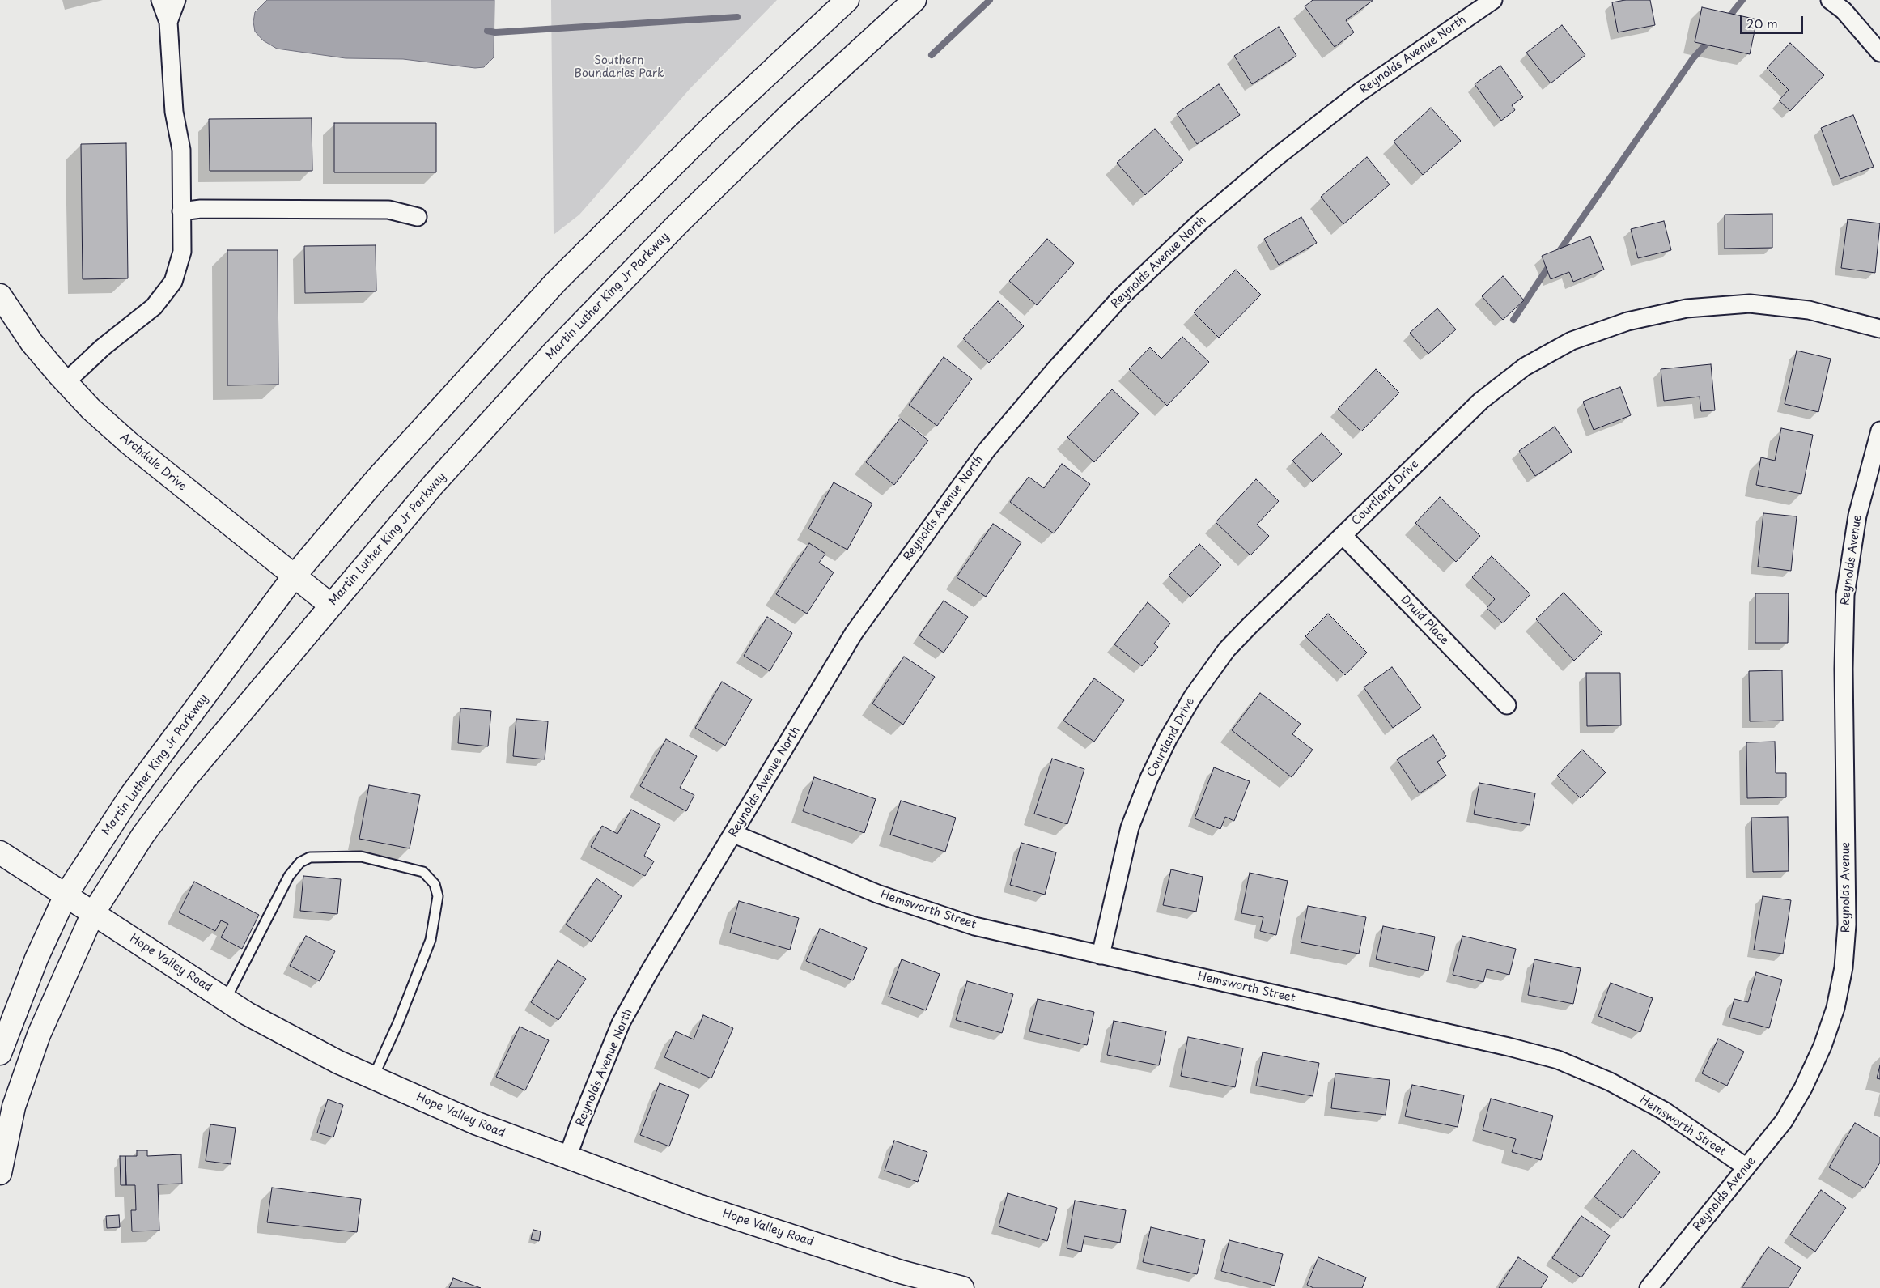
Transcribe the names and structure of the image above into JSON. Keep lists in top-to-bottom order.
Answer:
{
  "streets": {
    "main road": ["Martin Luther King Jr Parkway", "Archdale Drive", "Hope Valley Road"],
    "street": [
      "Reynolds Avenue North",
      "Courtland Drive",
      "Reynolds Avenue",
      "Druid Place",
      "Hemsworth Street"
    ]
  },
  "crossings": [
    ["Reynolds Avenue North", "Hemsworth Street"],
    ["Reynolds Avenue North", "Hope Valley Road"],
    ["Martin Luther King Jr Parkway", "Archdale Drive"],
    ["Martin Luther King Jr Parkway", "Hope Valley Road"],
    ["Courtland Drive", "Druid Place"],
    ["Courtland Drive", "Hemsworth Street"],
    ["Reynolds Avenue", "Hemsworth Street"]
  ],
  "parks": ["Southern Boundaries Park"],
  "scale_bar": "20 m"
}
